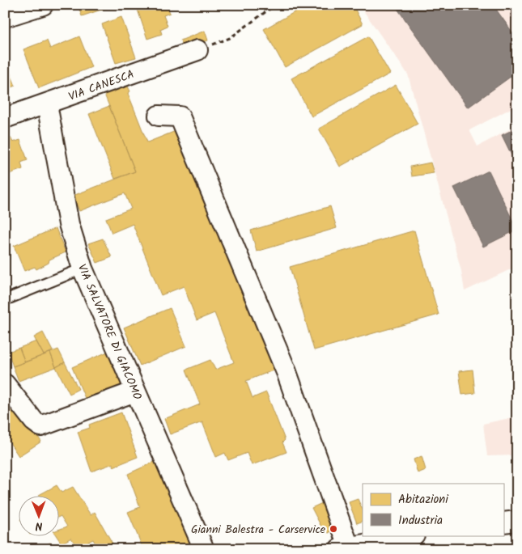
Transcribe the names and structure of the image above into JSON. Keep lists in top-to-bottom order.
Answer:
{
  "streets": {
    "street": ["VIA CANESCA", "VIA SALVATORE DI GIACOMO"]
  },
  "crossings": [
    ["VIA CANESCA", "VIA SALVATORE DI GIACOMO"]
  ],
  "places": ["Gianni Balestra - Carservice"],
  "legend": ["Abitazioni", "Industria"],
  "north": "bottom"
}
